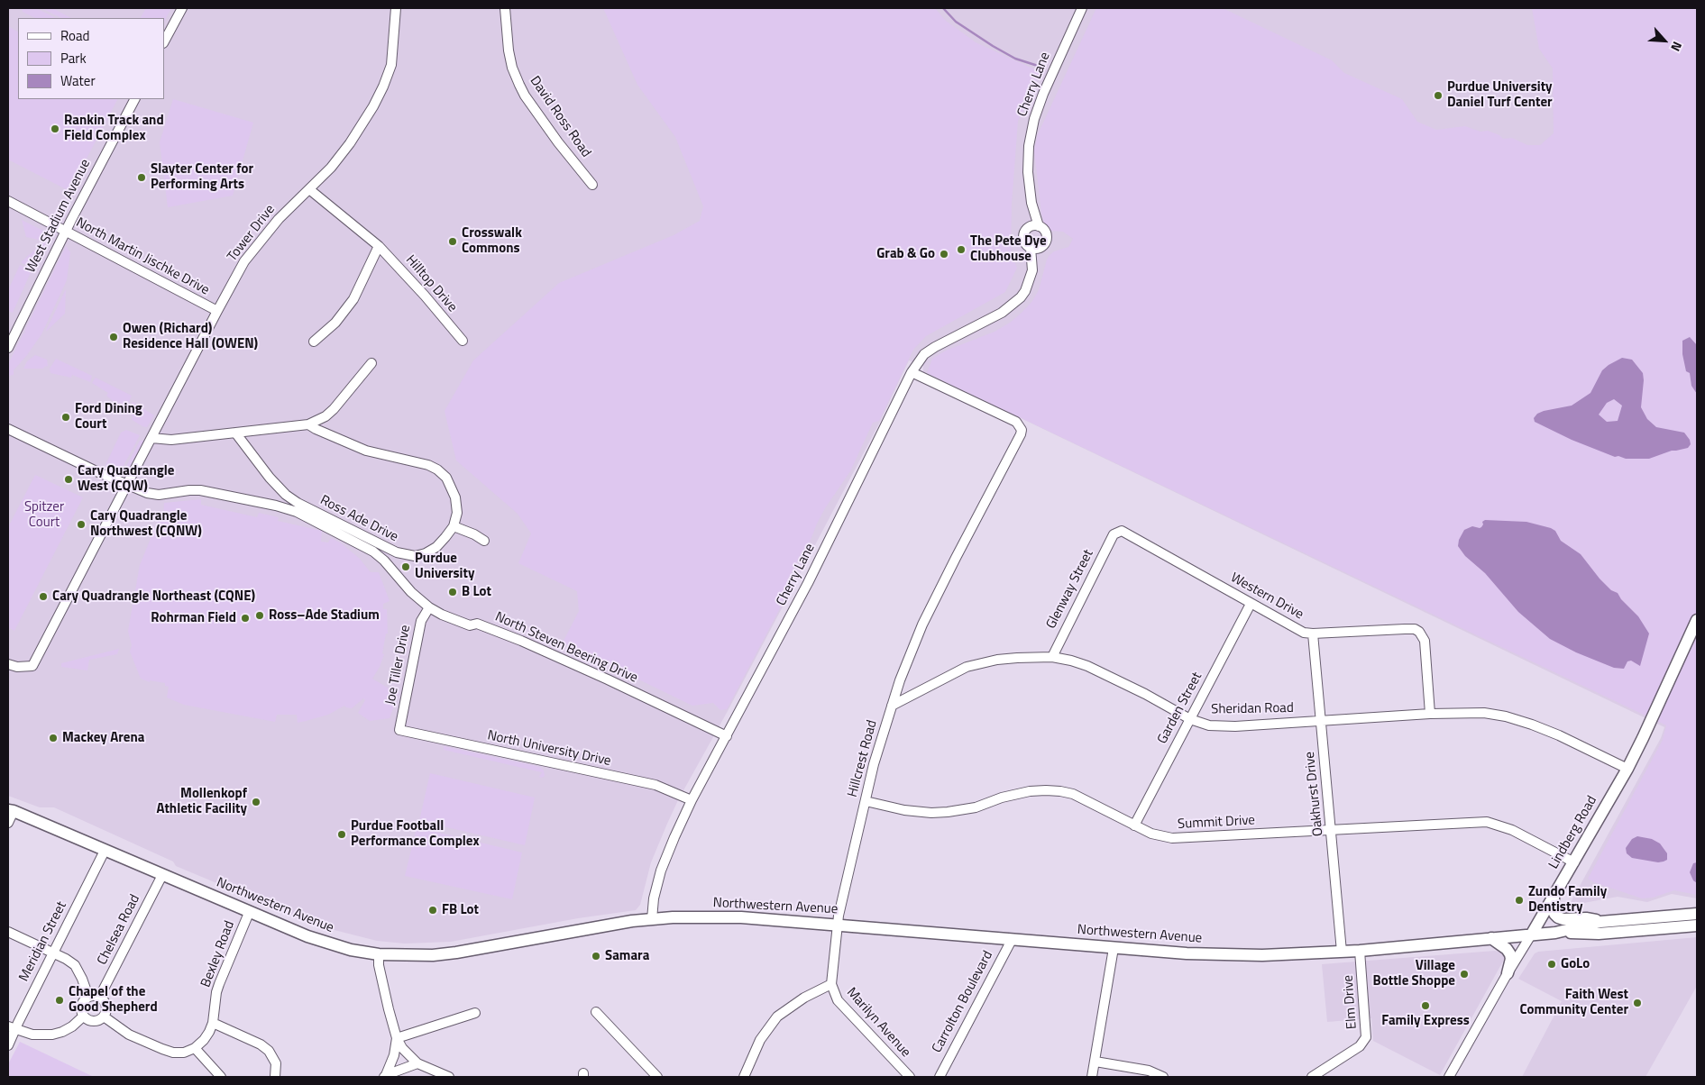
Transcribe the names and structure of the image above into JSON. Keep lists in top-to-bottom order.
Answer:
{
  "streets": {
    "main road": ["Lindberg Road", "Northwestern Avenue"],
    "street": [
      "Cherry Lane",
      "David Ross Road",
      "West Stadium Avenue",
      "Tower Drive",
      "North Martin Jischke Drive",
      "Hilltop Drive",
      "Ross Ade Drive",
      "Glenway Street",
      "Western Drive",
      "North Steven Beering Drive",
      "Joe Tiller Drive",
      "Garden Street",
      "Sheridan Road",
      "North University Drive",
      "Hillcrest Road",
      "Oakhurst Drive",
      "Summit Drive",
      "Chelsea Road",
      "Meridian Street",
      "Bexley Road",
      "Carrolton Boulevard",
      "Elm Drive",
      "Marilyn Avenue"
    ]
  },
  "crossings": [
    ["Cherry Lane", "North Steven Beering Drive"],
    ["Cherry Lane", "North University Drive"],
    ["Cherry Lane", "Hillcrest Road"],
    ["Cherry Lane", "Northwestern Avenue"],
    ["West Stadium Avenue", "North Martin Jischke Drive"],
    ["Tower Drive", "North Martin Jischke Drive"],
    ["Tower Drive", "Hilltop Drive"],
    ["Tower Drive", "North Steven Beering Drive"],
    ["Glenway Street", "Western Drive"],
    ["Glenway Street", "Sheridan Road"],
    ["Western Drive", "Garden Street"],
    ["Western Drive", "Sheridan Road"],
    ["Western Drive", "Oakhurst Drive"],
    ["North Steven Beering Drive", "Joe Tiller Drive"],
    ["Joe Tiller Drive", "North University Drive"],
    ["Garden Street", "Sheridan Road"],
    ["Garden Street", "Summit Drive"],
    ["Sheridan Road", "Hillcrest Road"],
    ["Sheridan Road", "Oakhurst Drive"],
    ["Sheridan Road", "Lindberg Road"],
    ["Hillcrest Road", "Summit Drive"],
    ["Hillcrest Road", "Northwestern Avenue"],
    ["Hillcrest Road", "Marilyn Avenue"],
    ["Oakhurst Drive", "Summit Drive"],
    ["Oakhurst Drive", "Northwestern Avenue"],
    ["Summit Drive", "Lindberg Road"],
    ["Lindberg Road", "Northwestern Avenue"],
    ["Northwestern Avenue", "Chelsea Road"],
    ["Northwestern Avenue", "Meridian Street"],
    ["Northwestern Avenue", "Bexley Road"],
    ["Northwestern Avenue", "Carrolton Boulevard"],
    ["Northwestern Avenue", "Elm Drive"]
  ],
  "parks": ["Spitzer Court"],
  "places": [
    "Purdue University Daniel Turf Center",
    "Rankin Track and Field Complex",
    "Slayter Center for Performing Arts",
    "Crosswalk Commons",
    "The Pete Dye Clubhouse",
    "Grab & Go",
    "Owen (Richard) Residence Hall (OWEN)",
    "Ford Dining Court",
    "Cary Quadrangle West (CQW)",
    "Cary Quadrangle Northwest (CQNW)",
    "Purdue University",
    "B Lot",
    "Cary Quadrangle Northeast (CQNE)",
    "Ross–Ade Stadium",
    "Rohrman Field",
    "Mackey Arena",
    "Mollenkopf Athletic Facility",
    "Purdue Football Performance Complex",
    "Zundo Family Dentistry",
    "FB Lot",
    "Samara",
    "GoLo",
    "Village Bottle Shoppe",
    "Chapel of the Good Shepherd",
    "Faith West Community Center",
    "Family Express"
  ],
  "legend": ["Road", "Park", "Water"],
  "north": "bottom right"
}
